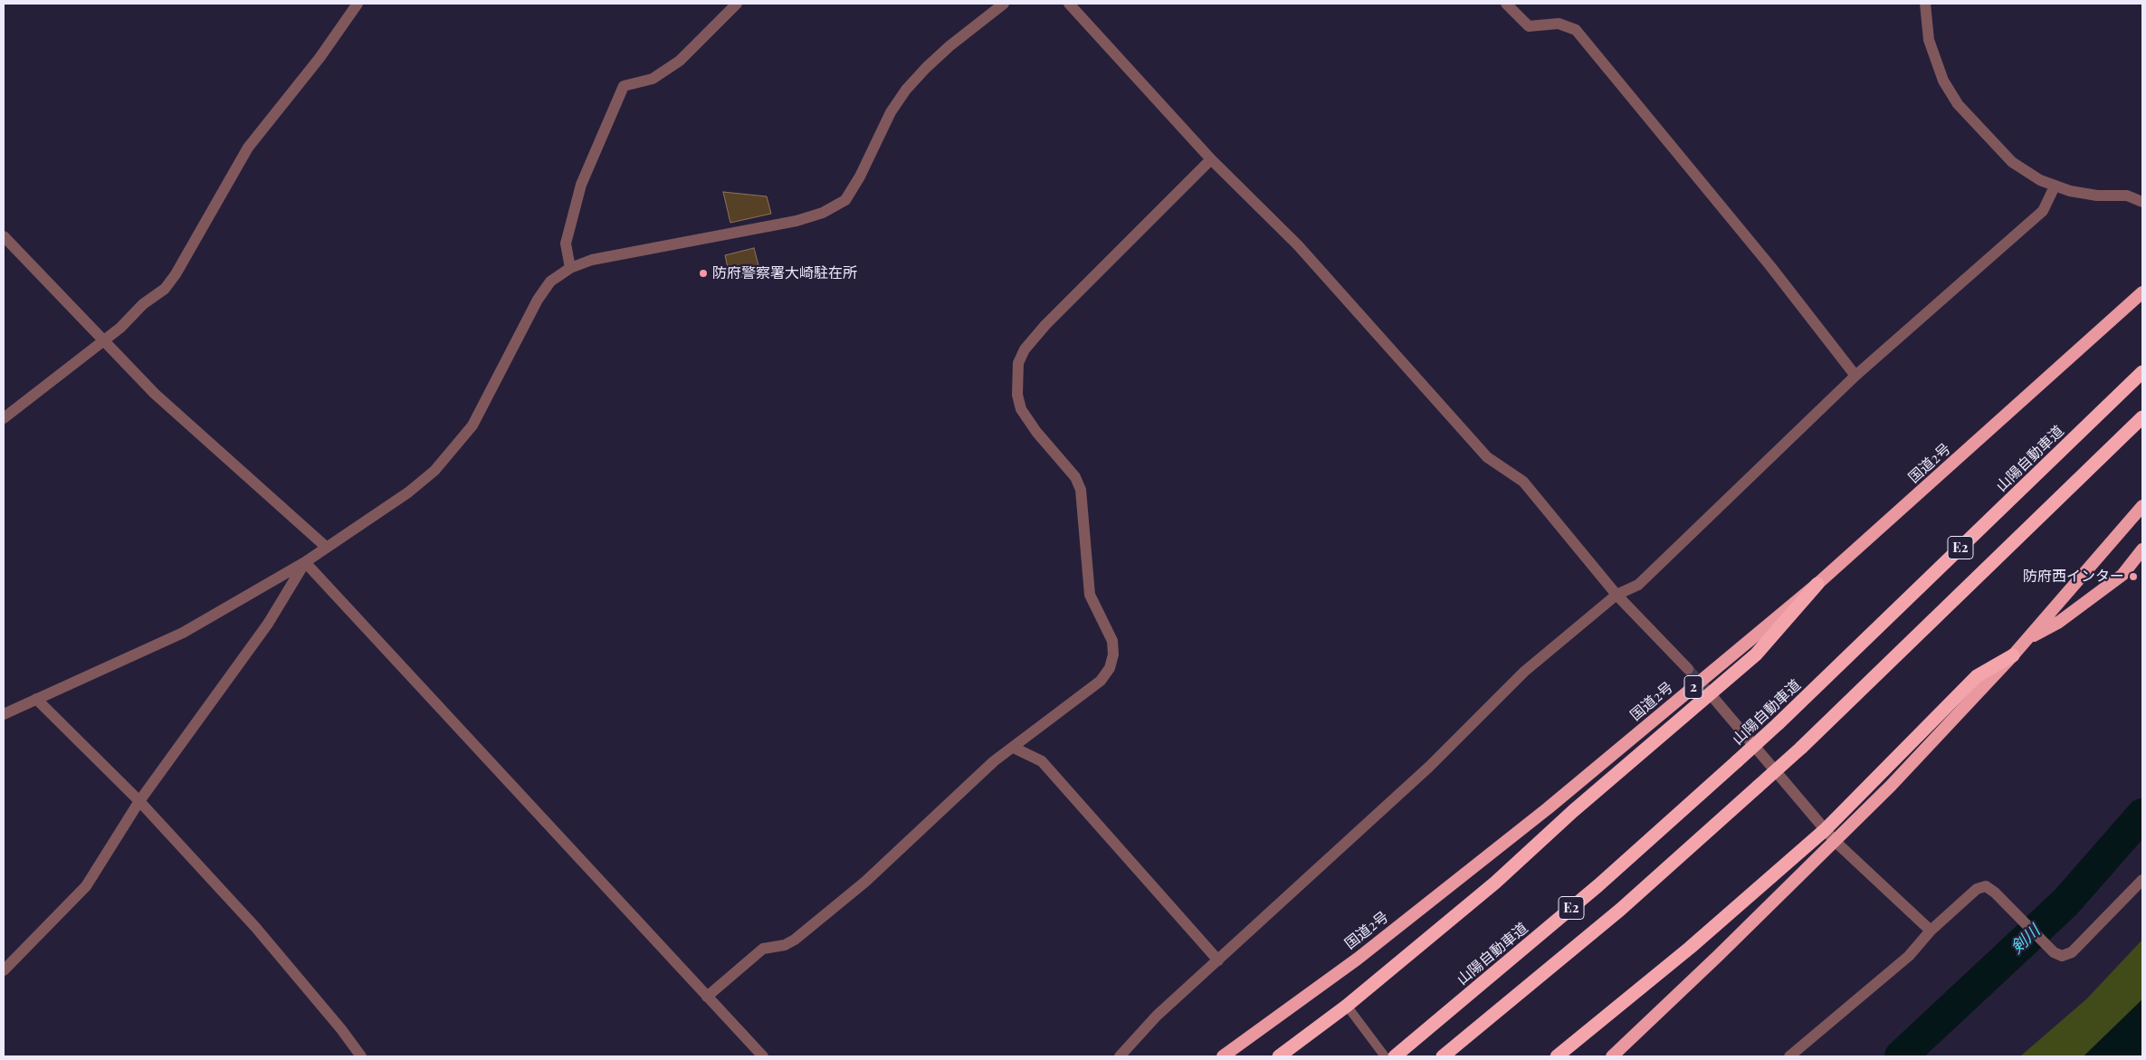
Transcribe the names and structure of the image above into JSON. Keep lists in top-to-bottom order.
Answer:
{
  "streets": {
    "highway": [
      "山陽自動車道",
      "国道2号",
      "E2",
      "2"
    ]
  },
  "water": ["剣川"],
  "places": ["防府警察署大崎駐在所", "防府西インター"]
}
